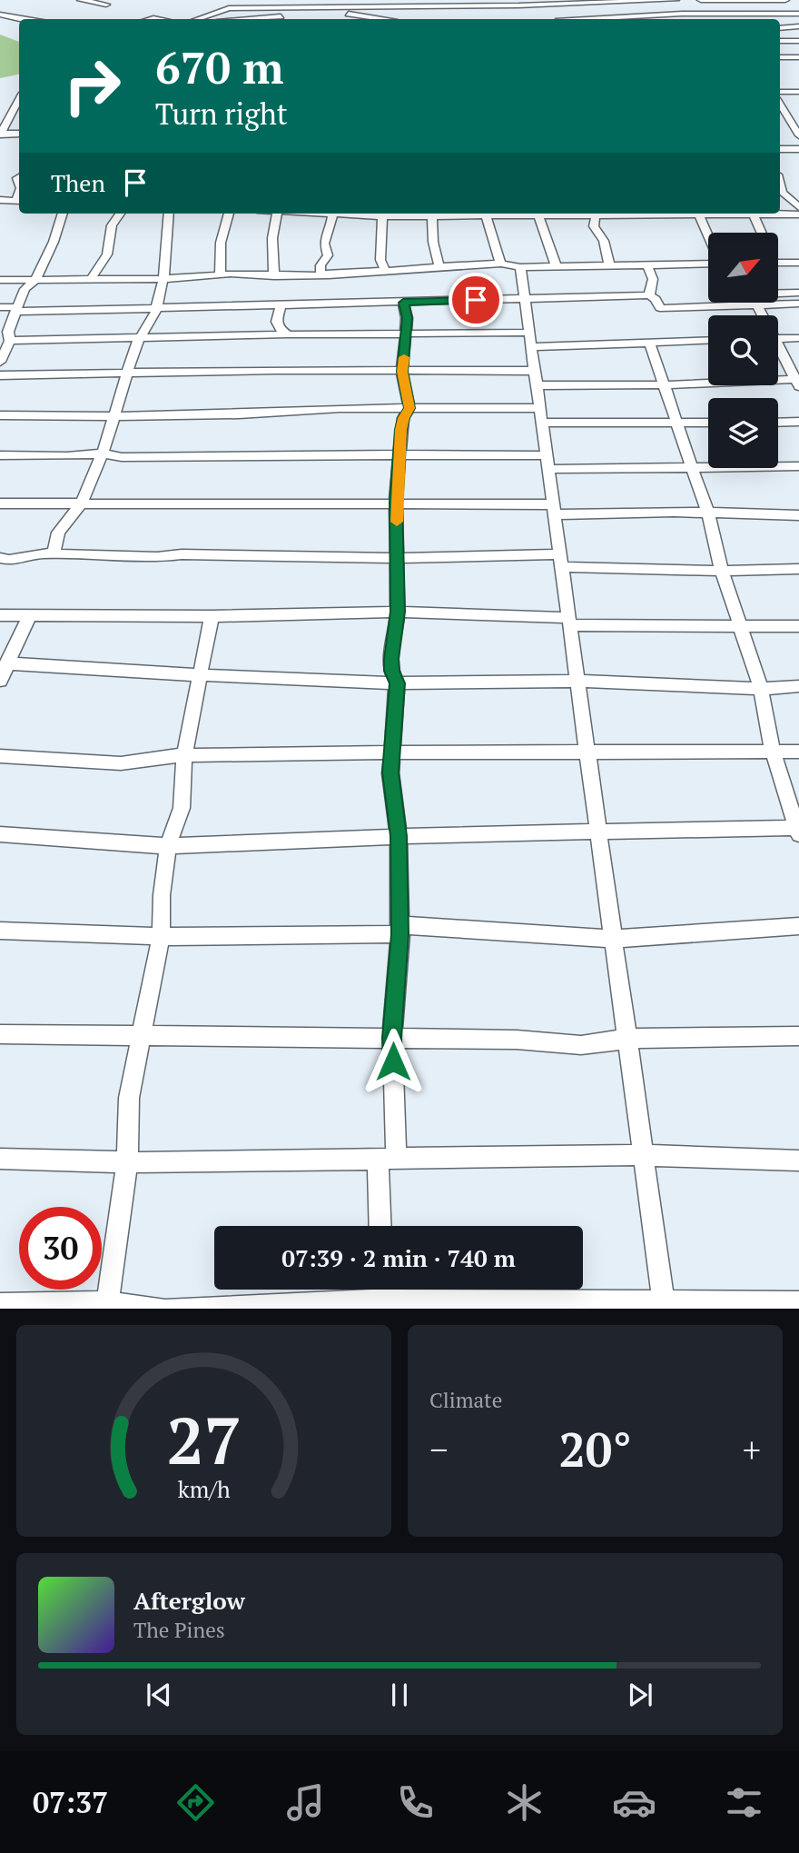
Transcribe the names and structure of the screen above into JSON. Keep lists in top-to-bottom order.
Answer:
{
  "north": "top right",
  "page": {
    "turn": ["670 m", "Turn right"],
    "then": "Then",
    "limit": "30",
    "trip": "07:39 · 2 min · 740 m",
    "tile": "Climate",
    "heat": ["−", "20°", "+"],
    "song": ["Afterglow", "The Pines"],
    "tabs": "07:37",
    "gauge": ["27", "km/h"]
  }
}
